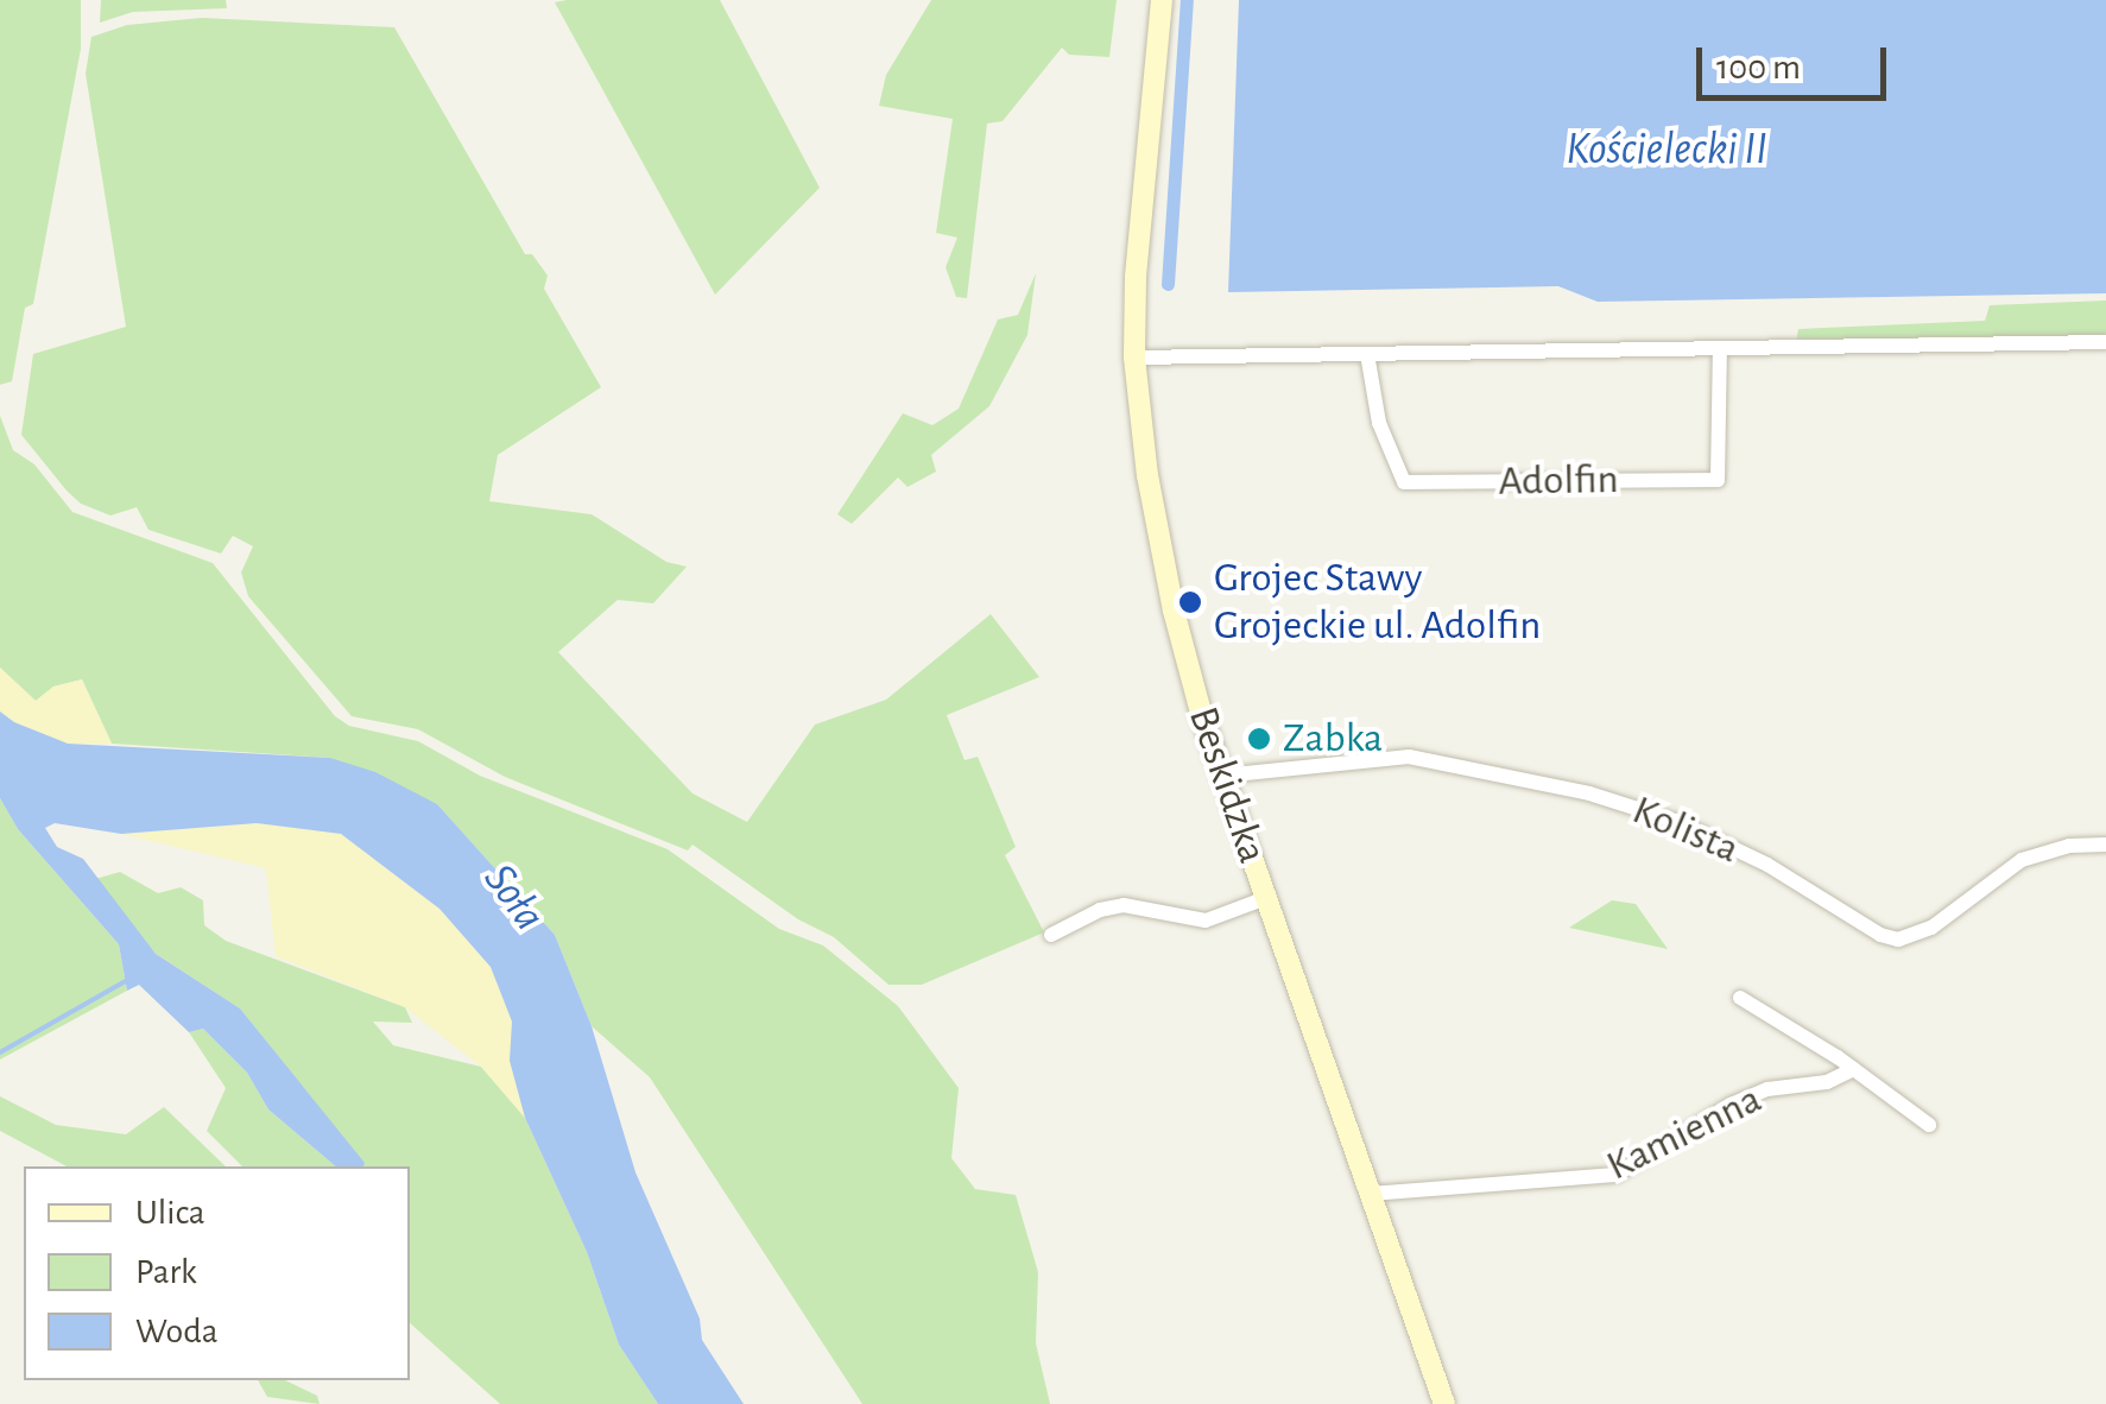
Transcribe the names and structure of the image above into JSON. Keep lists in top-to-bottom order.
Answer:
{
  "streets": {
    "main road": ["Beskidzka"],
    "street": ["Adolfin", "Kolista", "Kamienna"]
  },
  "crossings": [
    ["Beskidzka", "Kolista"],
    ["Beskidzka", "Kamienna"]
  ],
  "water": ["Kościelecki II", "Soła"],
  "places": ["Grojec Stawy Grojeckie ul. Adolfin", "Zabka"],
  "legend": ["Ulica", "Park", "Woda"],
  "scale_bar": "100 m"
}
